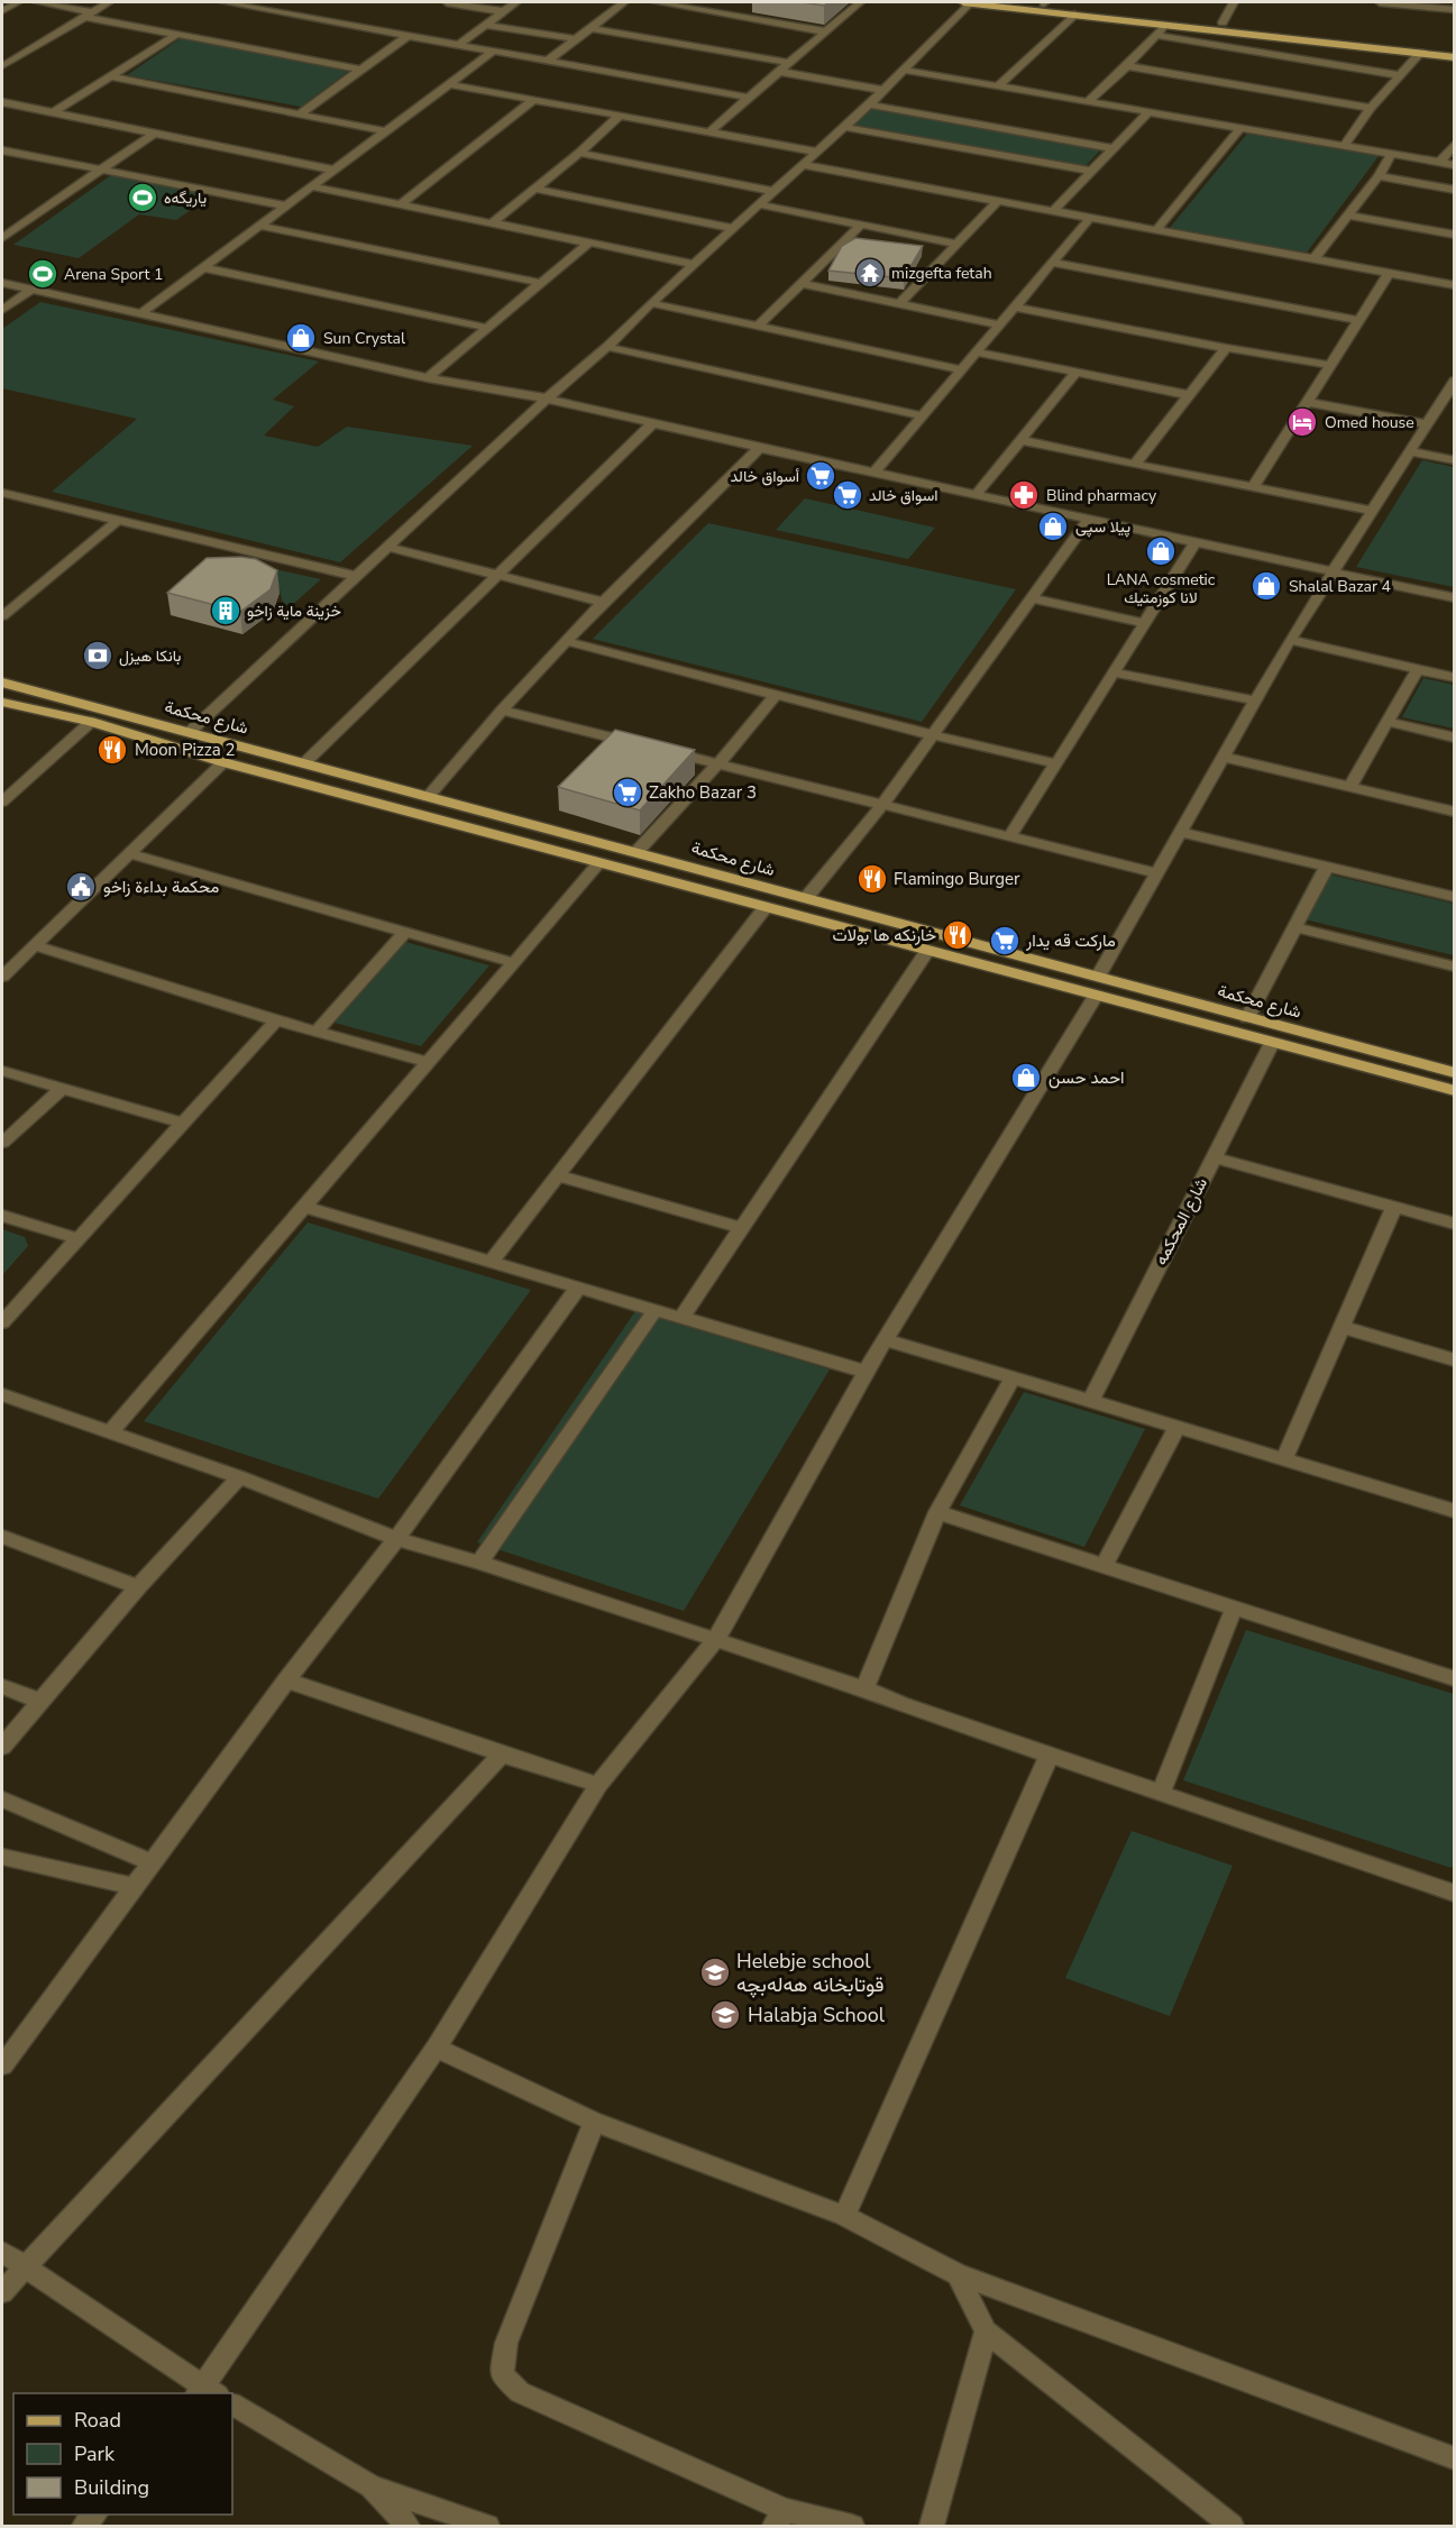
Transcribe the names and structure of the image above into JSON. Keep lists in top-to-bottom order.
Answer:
{
  "streets": {
    "main road": ["شارع محكمة"],
    "street": ["شارع المحكمه"]
  },
  "places": {
    "sports": ["یاریگه‌ه", "Arena Sport 1"],
    "temple": ["mizgefta fetah"],
    "shop": [
      "Sun Crystal",
      "پيلا سپى",
      "LANA cosmetic لانا کوزمتیك",
      "Shalal Bazar 4",
      "احمد حسن"
    ],
    "hotel": ["Omed house"],
    "supermarket": [
      "أسواق خالد",
      "اسواق خالد",
      "Zakho Bazar 3",
      "ماركت قه يدار"
    ],
    "pharmacy": ["Blind pharmacy"],
    "building": ["خزينة ماية زاخو"],
    "bank": ["بانکا هیزل"],
    "restaurant": ["Moon Pizza 2", "Flamingo Burger", "خارنكه ها بولات"],
    "public building": ["محكمة بداءة زاخو"],
    "school or university": ["Helebje school قوتابخانە هەلەبچە", "Halabja School"]
  },
  "legend": ["Road", "Park", "Building"]
}
